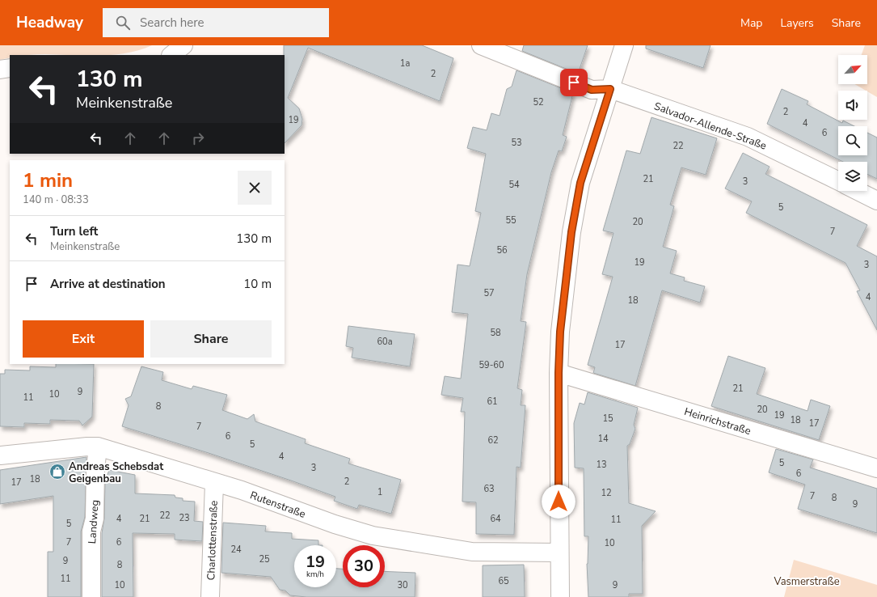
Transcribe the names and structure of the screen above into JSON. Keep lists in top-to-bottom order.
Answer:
{
  "streets": {
    "street": [
      "Salvador-Allende-Straße",
      "Heinrichstraße",
      "Rutenstraße",
      "Landweg",
      "Charlottenstraße"
    ]
  },
  "crossings": [
    ["Rutenstraße", "Landweg"],
    ["Rutenstraße", "Charlottenstraße"]
  ],
  "parks": ["Vasmerstraße"],
  "places": {
    "shop": ["Andreas Schebsdat Geigenbau"]
  },
  "house_numbers": [
    "1a",
    "2",
    "52",
    "2",
    "19",
    "4",
    "6",
    "53",
    "22",
    "21",
    "3",
    "54",
    "5",
    "55",
    "20",
    "7",
    "56",
    "19",
    "3",
    "57",
    "4",
    "18",
    "58",
    "60a",
    "17",
    "59-60",
    "21",
    "9",
    "10",
    "11",
    "61",
    "8",
    "20",
    "19",
    "15",
    "18",
    "17",
    "7",
    "6",
    "14",
    "62",
    "5",
    "4",
    "5",
    "13",
    "3",
    "6",
    "18",
    "2",
    "17",
    "63",
    "1",
    "12",
    "7",
    "8",
    "9",
    "22",
    "23",
    "4",
    "21",
    "64",
    "11",
    "5",
    "7",
    "6",
    "10",
    "24",
    "25",
    "9",
    "8",
    "11",
    "65",
    "10",
    "30",
    "9"
  ],
  "north": "top right",
  "page": {
    "header": "Headway",
    "search": "Search here",
    "nav": ["Map", "Layers", "Share"],
    "turn": ["130 m", "Meinkenstraße"],
    "heading": ["1 min", "140 m · 08:33"],
    "list": [
      {
        "name": "Turn left",
        "note": "Meinkenstraße",
        "value": "130 m"
      },
      {
        "name": "Arrive at destination",
        "value": "10 m"
      }
    ],
    "buttons": ["Exit", "Share"],
    "speed": "19 km/h",
    "limit": "30"
  }
}
